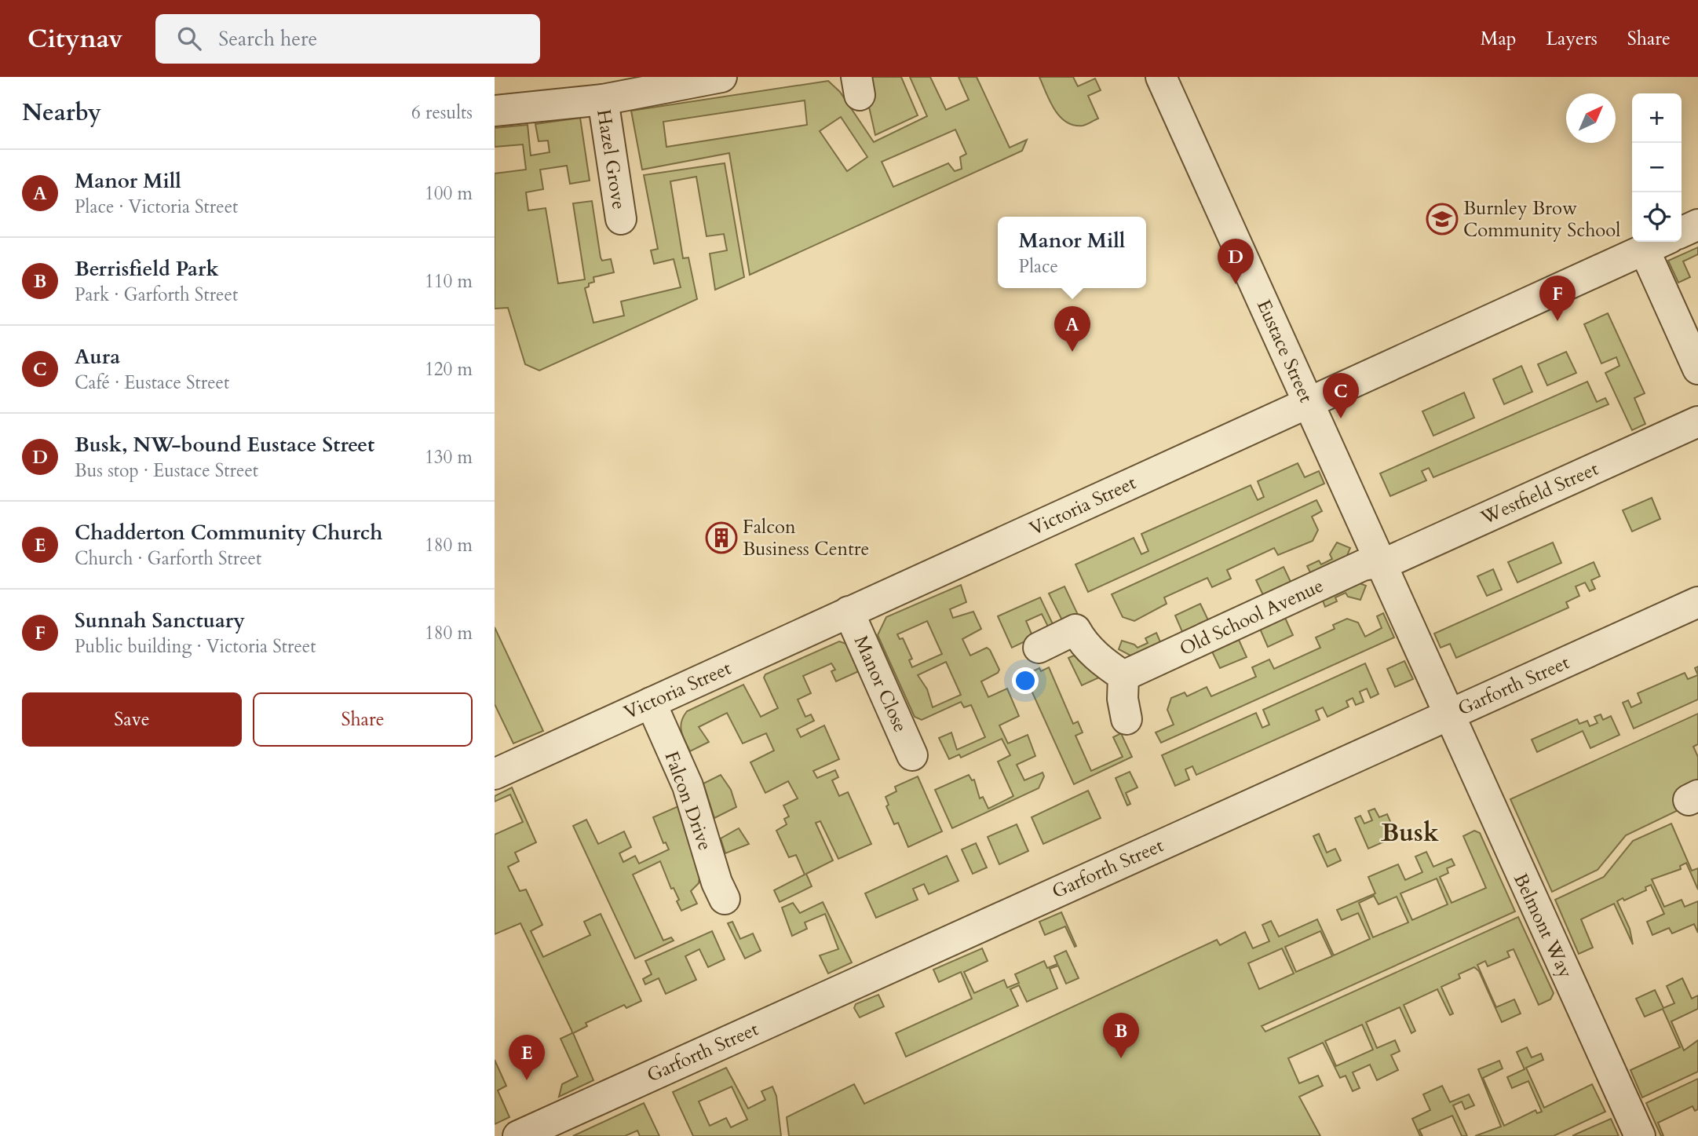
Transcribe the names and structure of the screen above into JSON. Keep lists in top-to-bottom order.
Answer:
{
  "streets": {
    "street": [
      "Hazel Grove",
      "Eustace Street",
      "Westfield Street",
      "Victoria Street",
      "Old School Avenue",
      "Manor Close",
      "Garforth Street",
      "Falcon Drive",
      "Belmont Way"
    ]
  },
  "crossings": [
    ["Eustace Street", "Westfield Street"],
    ["Eustace Street", "Victoria Street"],
    ["Eustace Street", "Old School Avenue"],
    ["Eustace Street", "Garforth Street"],
    ["Eustace Street", "Belmont Way"],
    ["Westfield Street", "Old School Avenue"],
    ["Victoria Street", "Manor Close"],
    ["Victoria Street", "Falcon Drive"],
    ["Garforth Street", "Belmont Way"]
  ],
  "districts": ["Busk"],
  "places": {
    "school or university": ["Burnley Brow Community School"],
    "building": ["Falcon Business Centre"]
  },
  "north": "top right",
  "page": {
    "header": "Citynav",
    "search": "Search here",
    "nav": ["Map", "Layers", "Share"],
    "heading": ["Nearby", "6 results"],
    "map_buttons": ["+", "−"],
    "list": [
      {
        "mark": "A",
        "name": "Manor Mill",
        "note": "Place · Victoria Street",
        "value": "100 m"
      },
      {
        "mark": "B",
        "name": "Berrisfield Park",
        "note": "Park · Garforth Street",
        "value": "110 m"
      },
      {
        "mark": "C",
        "name": "Aura",
        "note": "Café · Eustace Street",
        "value": "120 m"
      },
      {
        "mark": "D",
        "name": "Busk, NW-bound Eustace Street",
        "note": "Bus stop · Eustace Street",
        "value": "130 m"
      },
      {
        "mark": "E",
        "name": "Chadderton Community Church",
        "note": "Church · Garforth Street",
        "value": "180 m"
      },
      {
        "mark": "F",
        "name": "Sunnah Sanctuary",
        "note": "Public building · Victoria Street",
        "value": "180 m"
      }
    ],
    "popup": ["Manor Mill", "Place"],
    "pins": [
      "D",
      "F",
      "A",
      "C",
      "B",
      "E"
    ],
    "buttons": ["Save", "Share"]
  }
}
